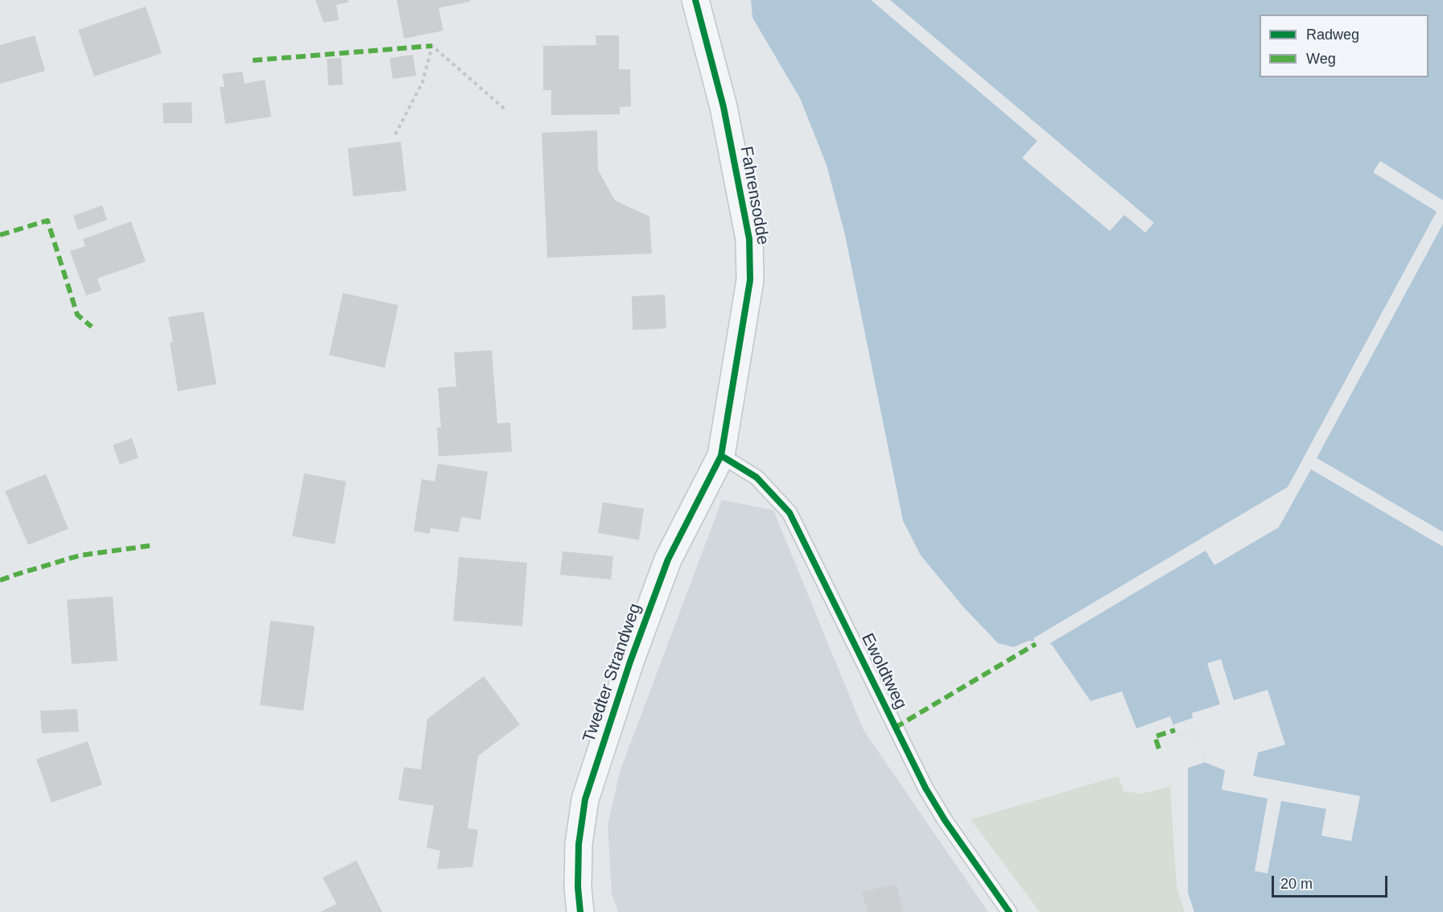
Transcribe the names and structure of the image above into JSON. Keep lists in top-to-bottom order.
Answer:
{
  "streets": {
    "street": ["Fahrensodde", "Twedter Strandweg"],
    "lane": ["Ewoldtweg"]
  },
  "crossings": [
    ["Fahrensodde", "Ewoldtweg"],
    ["Fahrensodde", "Twedter Strandweg"],
    ["Ewoldtweg", "Twedter Strandweg"]
  ],
  "legend": ["Radweg", "Weg"],
  "scale_bar": "20 m"
}
